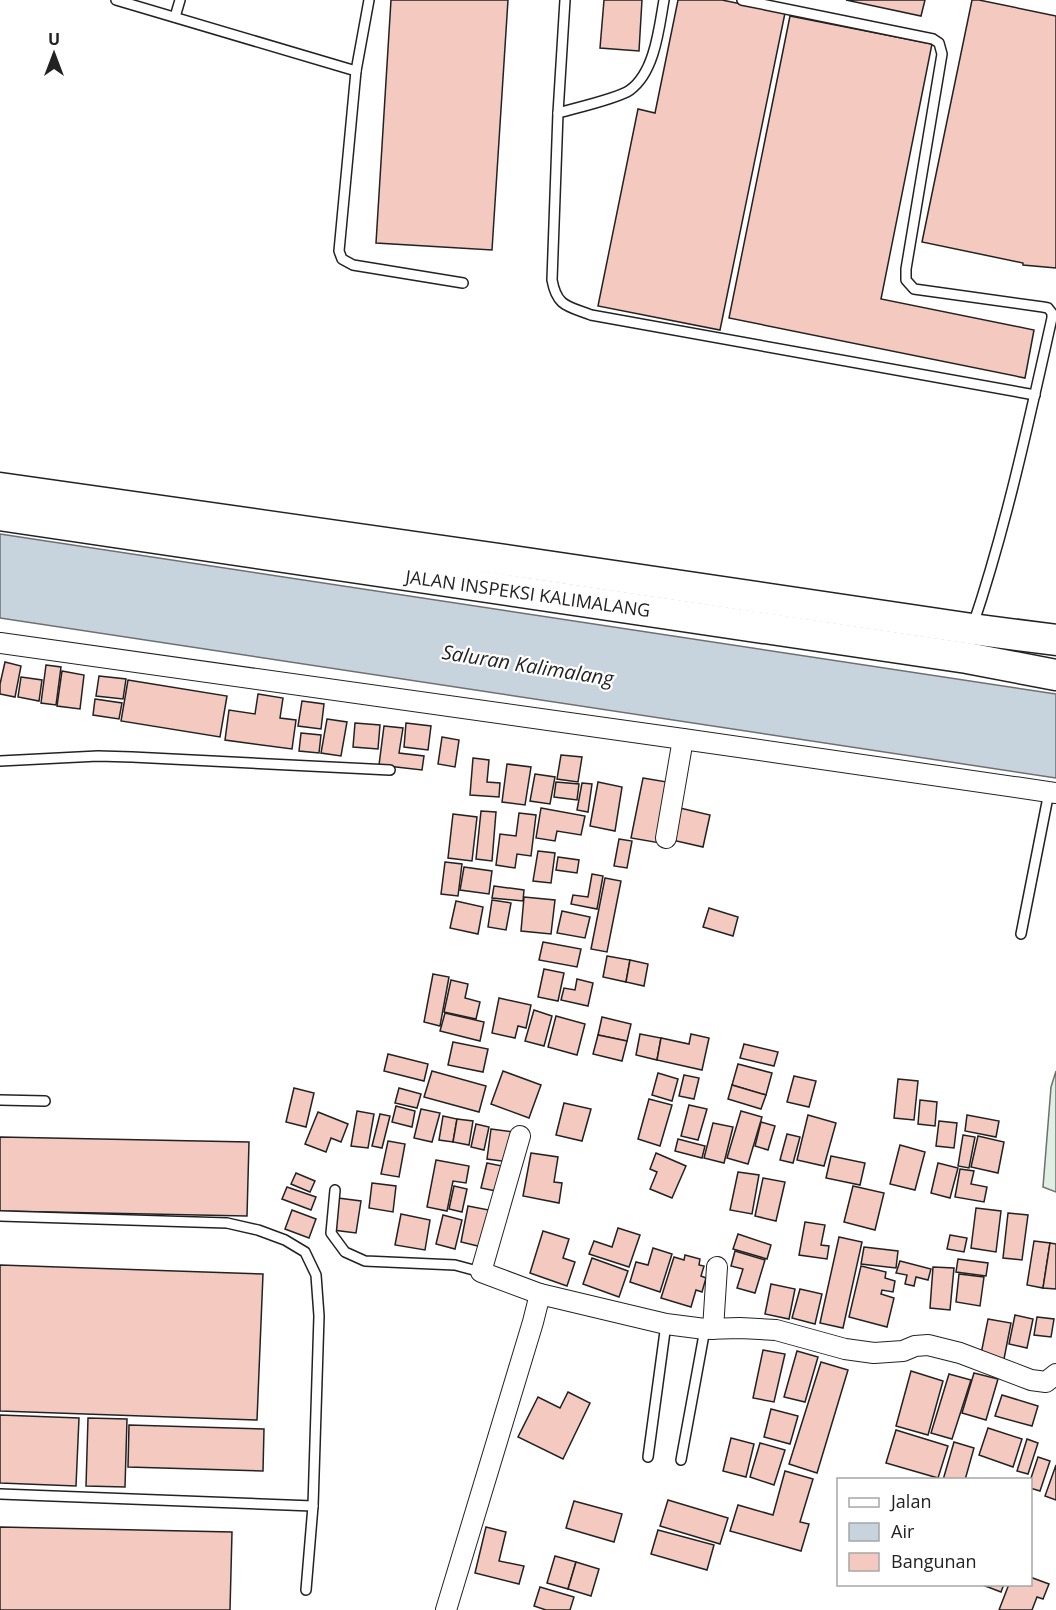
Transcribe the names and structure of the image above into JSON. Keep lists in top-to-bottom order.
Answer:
{
  "streets": {
    "main road": ["JALAN INSPEKSI KALIMALANG"]
  },
  "water": ["Saluran Kalimalang"],
  "legend": ["Jalan", "Air", "Bangunan"],
  "north": "top"
}
